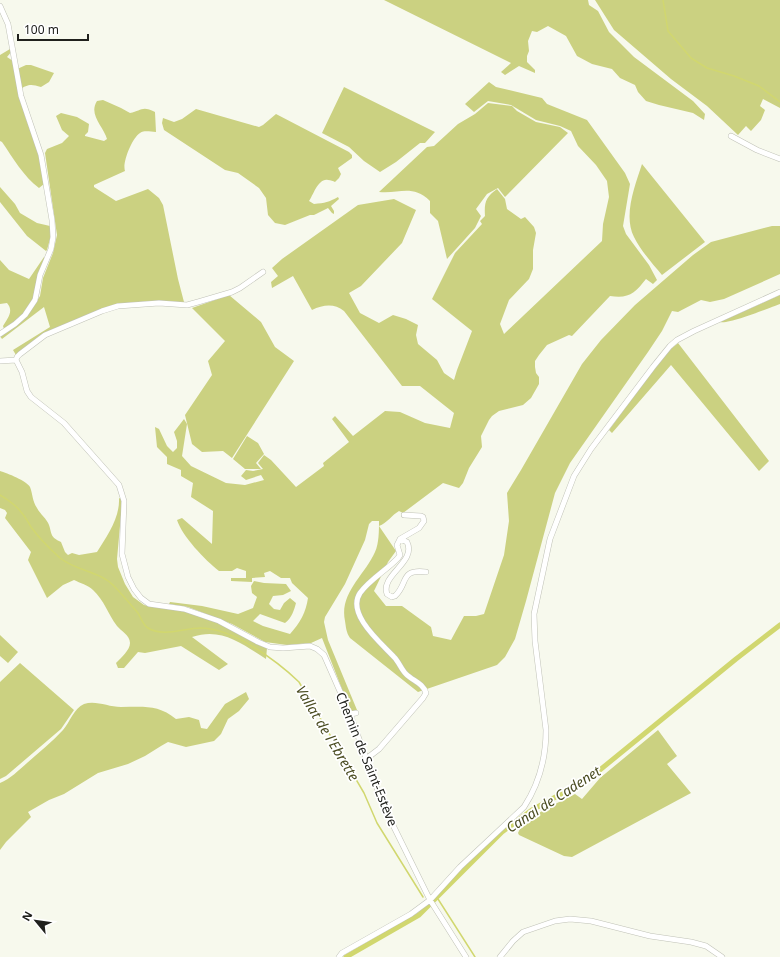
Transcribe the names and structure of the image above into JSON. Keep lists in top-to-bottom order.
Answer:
{
  "streets": {
    "street": ["Chemin de Saint-Estève"]
  },
  "water": ["Vallat de l'Ebrette", "Canal de Cadenet"],
  "scale_bar": "100 m",
  "north": "top left"
}
